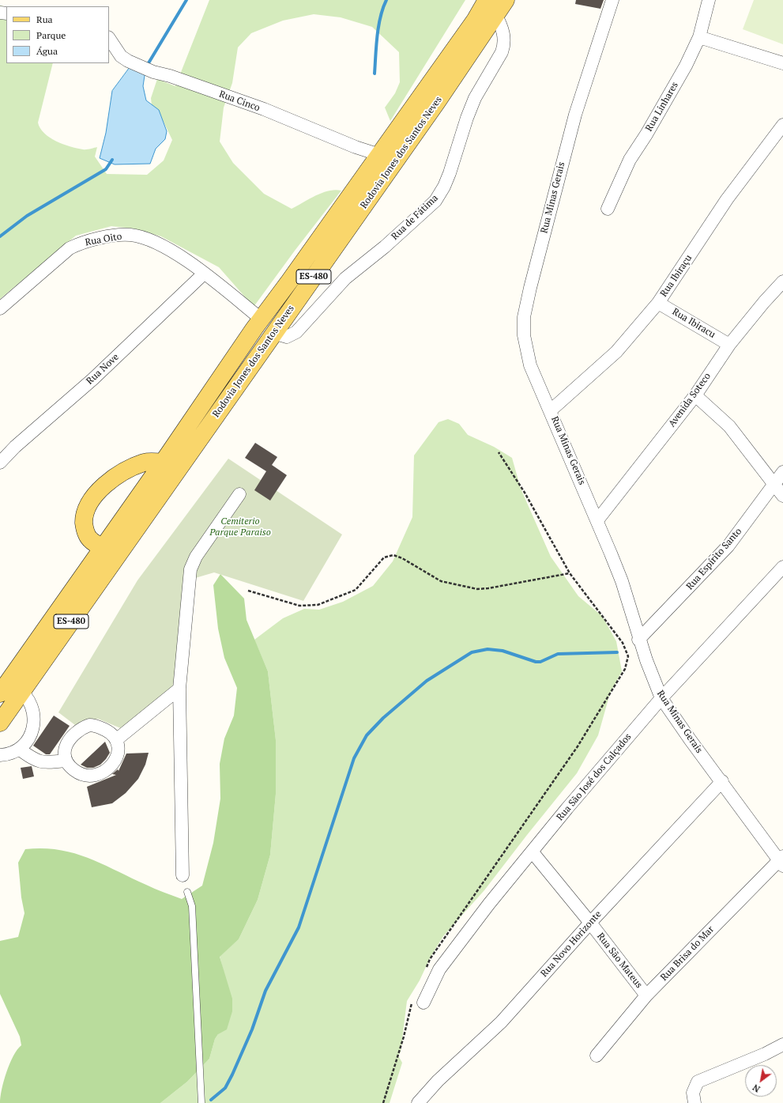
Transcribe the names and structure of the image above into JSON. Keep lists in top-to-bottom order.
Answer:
{
  "streets": {
    "main road": ["Rodovia Jones dos Santos Neves", "ES-480"],
    "street": [
      "Rua Cinco",
      "Rua Linhares",
      "Rua Minas Gerais",
      "Rua de Fátima",
      "Rua Oito",
      "Rua Ibiraçu",
      "Rua Ibiracu",
      "Rua Nove",
      "Avenida Soteco",
      "Rua Espírito Santo",
      "Rua São José dos Calçados",
      "Rua Novo Horizonte",
      "Rua Brisa do Mar",
      "Rua São Mateus"
    ]
  },
  "crossings": [
    ["Rua Cinco", "Rodovia Jones dos Santos Neves"],
    ["Rodovia Jones dos Santos Neves", "Rua de Fátima"],
    ["Rodovia Jones dos Santos Neves", "Rua Oito"],
    ["Rua Minas Gerais", "Rua Ibiraçu"],
    ["Rua Minas Gerais", "Avenida Soteco"],
    ["Rua Minas Gerais", "Rua Espírito Santo"],
    ["Rua Minas Gerais", "Rua São José dos Calçados"],
    ["Rua Minas Gerais", "Rua Novo Horizonte"],
    ["Rua Minas Gerais", "Rua Brisa do Mar"],
    ["Rua Oito", "Rua Nove"],
    ["Rua Ibiraçu", "Rua Ibiracu"],
    ["Rua Ibiracu", "Avenida Soteco"],
    ["Rua São José dos Calçados", "Rua São Mateus"],
    ["Rua Novo Horizonte", "Rua São Mateus"],
    ["Rua Brisa do Mar", "Rua São Mateus"]
  ],
  "parks": ["Cemiterio Parque Paraiso"],
  "legend": ["Rua", "Parque", "Água"],
  "north": "bottom left"
}
